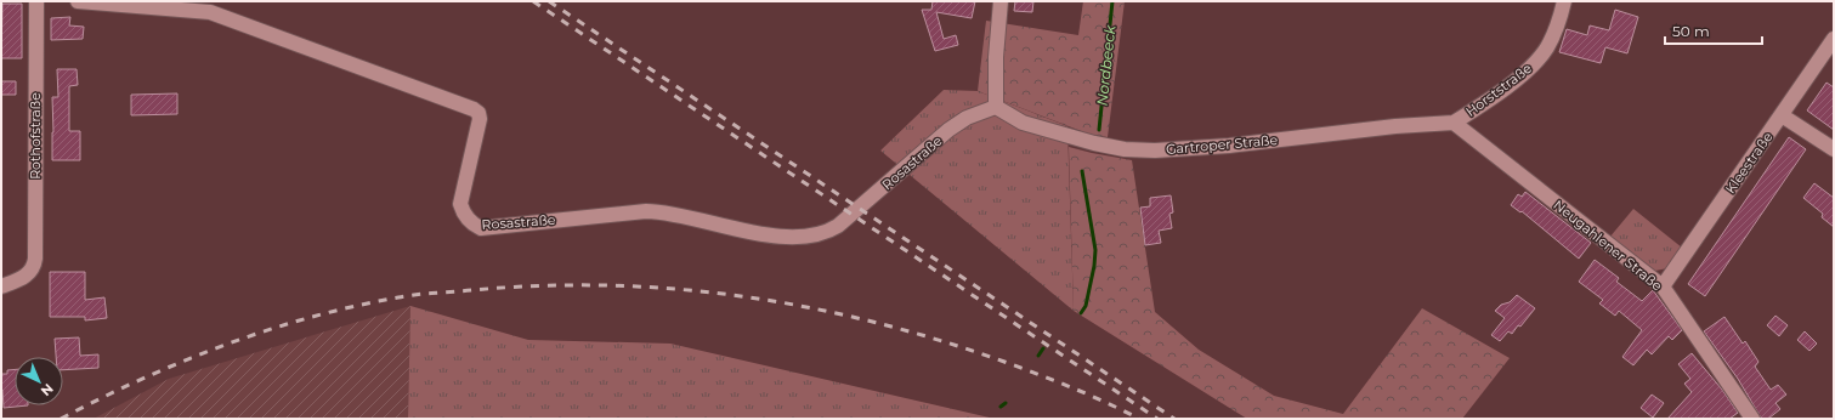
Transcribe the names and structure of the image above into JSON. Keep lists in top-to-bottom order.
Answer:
{
  "streets": {
    "street": [
      "Horststraße",
      "Rothofstraße",
      "Gartroper Straße",
      "Rosastraße",
      "Kleestraße",
      "Neugahlener Straße"
    ]
  },
  "crossings": [
    ["Horststraße", "Gartroper Straße"],
    ["Horststraße", "Neugahlener Straße"],
    ["Gartroper Straße", "Rosastraße"],
    ["Gartroper Straße", "Neugahlener Straße"],
    ["Kleestraße", "Neugahlener Straße"]
  ],
  "water": ["Nordbeeck"],
  "scale_bar": "50 m",
  "north": "bottom right"
}
